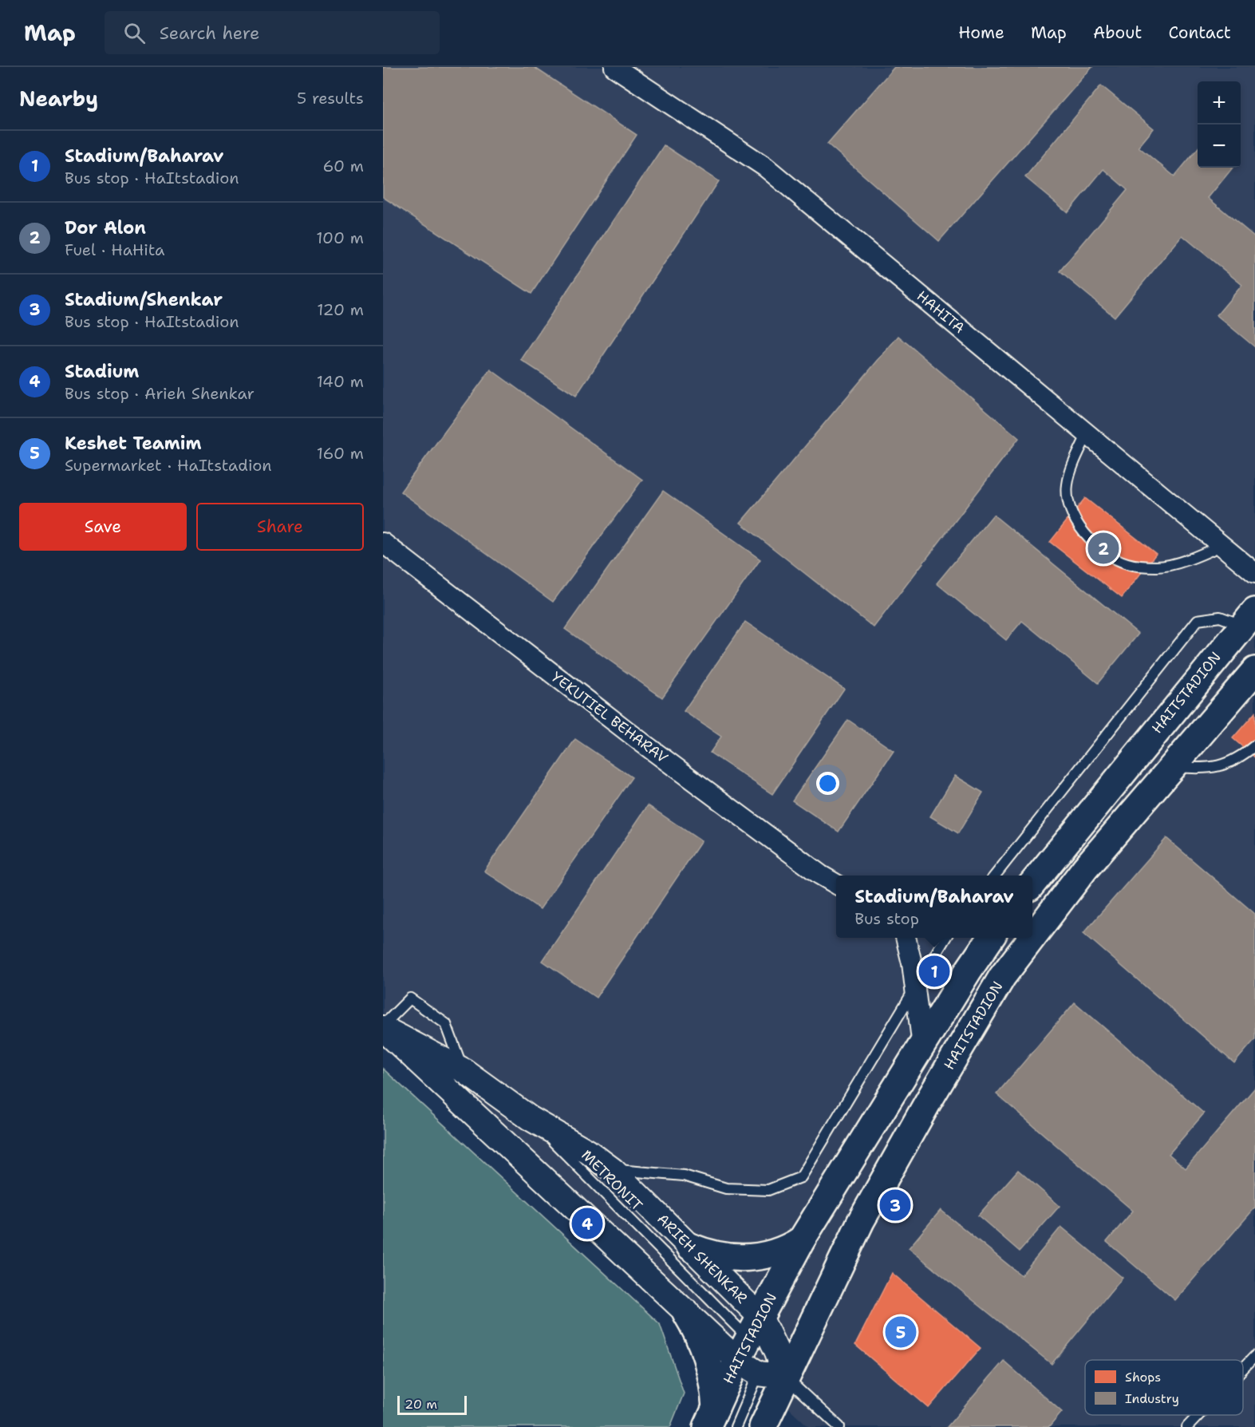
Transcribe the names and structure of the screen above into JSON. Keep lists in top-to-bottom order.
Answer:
{
  "streets": {
    "main road": ["HAITSTADION"],
    "street": ["HAHITA", "YEKUTIEL BEHARAV", "ARIEH SHENKAR"],
    "lane": ["METRONIT"]
  },
  "crossings": [
    ["HAITSTADION", "METRONIT"],
    ["HAITSTADION", "ARIEH SHENKAR"],
    ["METRONIT", "ARIEH SHENKAR"]
  ],
  "legend": ["Shops", "Industry"],
  "scale_bar": "20 m",
  "page": {
    "header": "Map",
    "search": "Search here",
    "nav": [
      "Home",
      "Map",
      "About",
      "Contact"
    ],
    "heading": ["Nearby", "5 results"],
    "map_buttons": ["+", "−"],
    "list": [
      {
        "mark": "1",
        "name": "Stadium/Baharav",
        "note": "Bus stop · HaItstadion",
        "value": "60 m"
      },
      {
        "mark": "2",
        "name": "Dor Alon",
        "note": "Fuel · HaHita",
        "value": "100 m"
      },
      {
        "mark": "3",
        "name": "Stadium/Shenkar",
        "note": "Bus stop · HaItstadion",
        "value": "120 m"
      },
      {
        "mark": "4",
        "name": "Stadium",
        "note": "Bus stop · Arieh Shenkar",
        "value": "140 m"
      },
      {
        "mark": "5",
        "name": "Keshet Teamim",
        "note": "Supermarket · HaItstadion",
        "value": "160 m"
      }
    ],
    "buttons": ["Save", "Share"],
    "pins": [
      "2",
      "1",
      "3",
      "4",
      "5"
    ],
    "popup": ["Stadium/Baharav", "Bus stop"],
    "scale": "20 m"
  }
}
